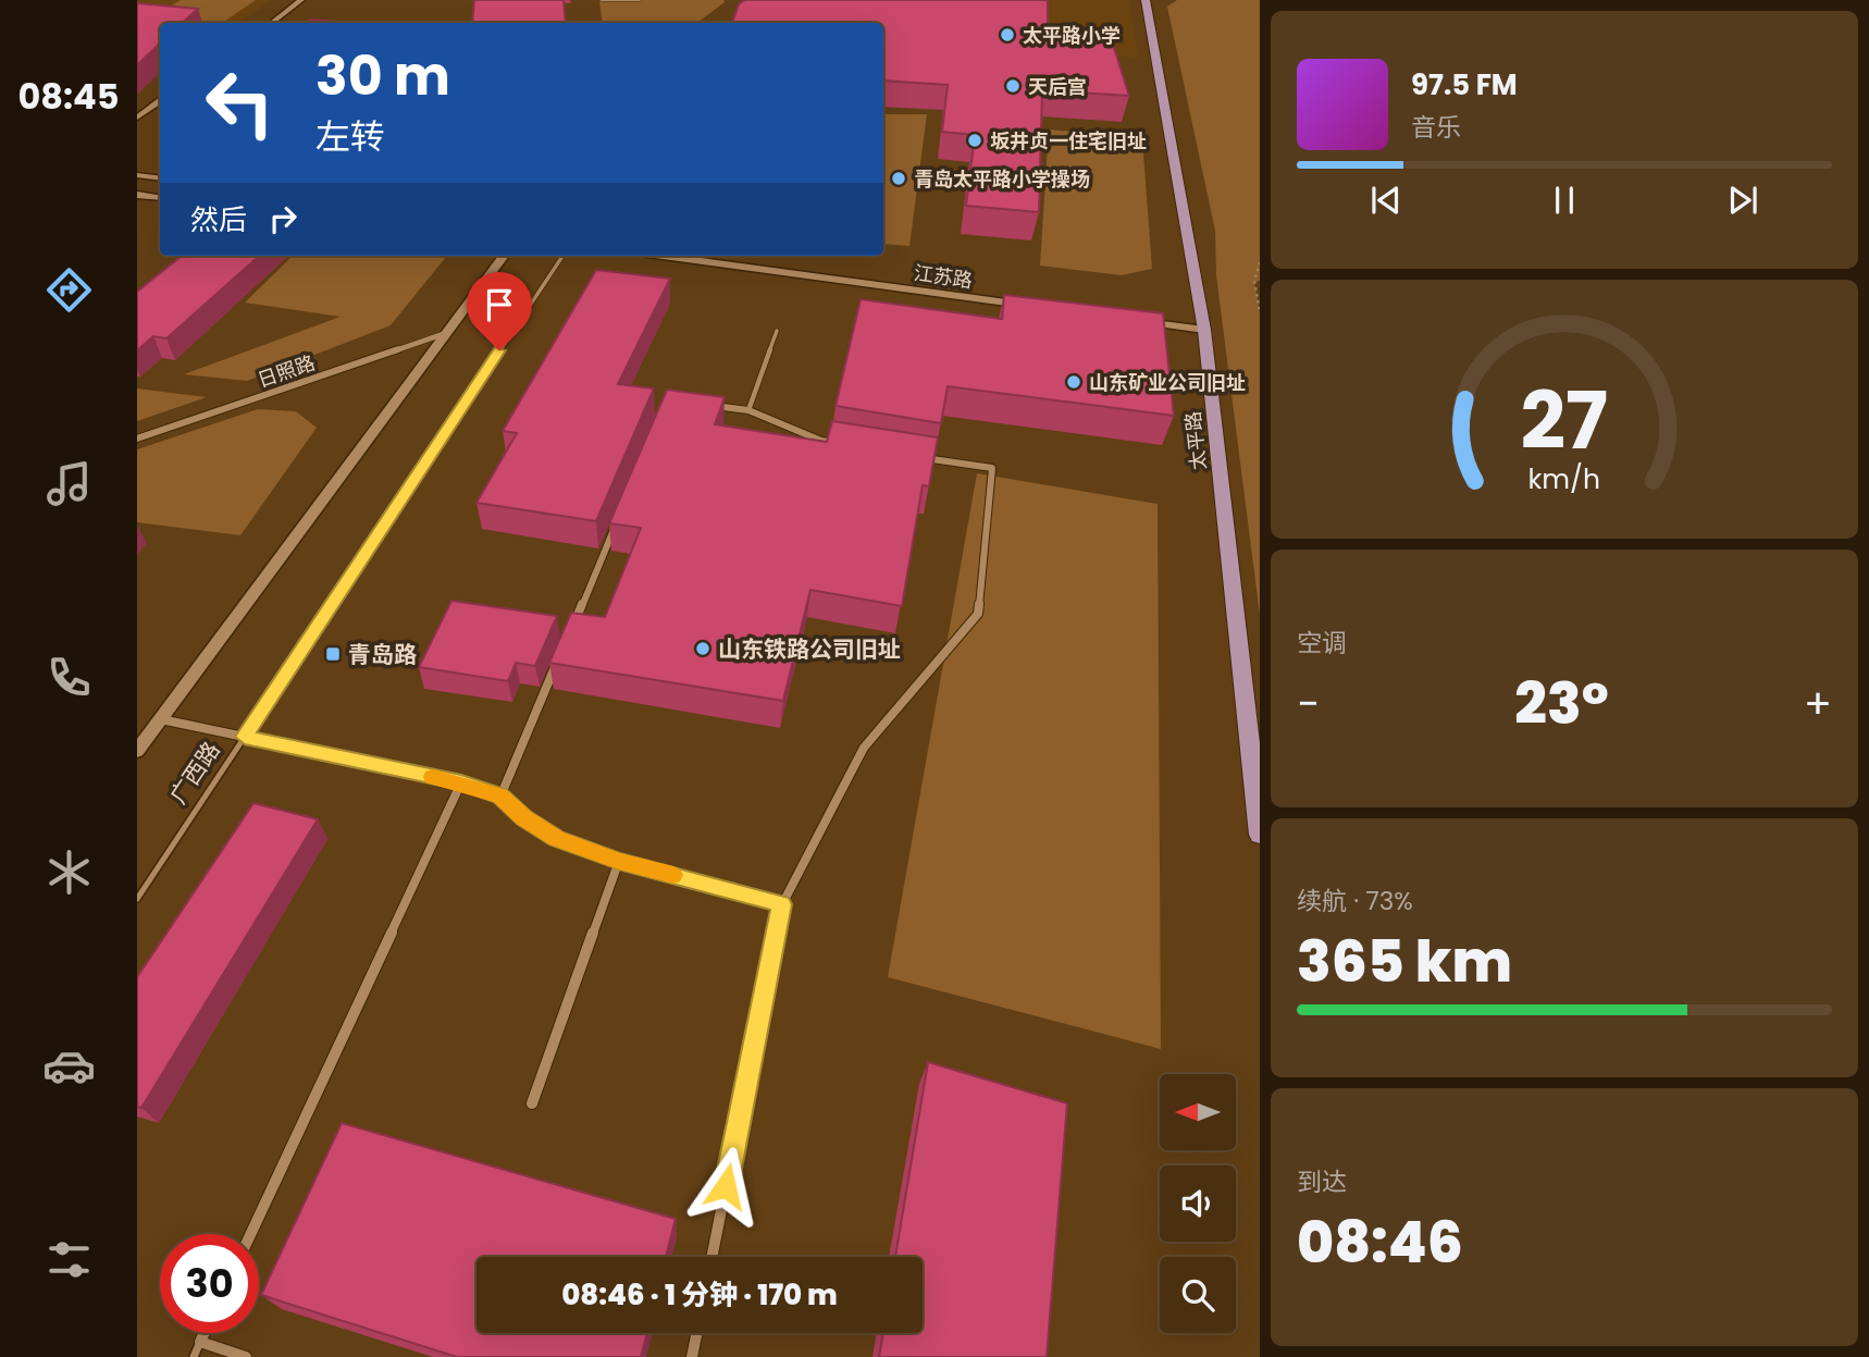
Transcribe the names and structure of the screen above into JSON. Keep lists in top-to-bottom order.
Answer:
{
  "streets": {
    "main road": ["江苏路", "太平路"],
    "street": ["日照路"],
    "lane": ["广西路"]
  },
  "places": {
    "other": [
      "太平路小学",
      "天后宫",
      "坂井贞一住宅旧址",
      "青岛太平路小学操场",
      "山东矿业公司旧址",
      "山东铁路公司旧址"
    ],
    "transit": ["青岛路"]
  },
  "north": "left",
  "page": {
    "tabs": "08:45",
    "turn": ["30 m", "左转"],
    "song": ["97.5 FM", "音乐"],
    "then": "然后",
    "tile": [
      "空调",
      ["续航 · 73%", "365 km"],
      ["到达", "08:46"]
    ],
    "heat": ["−", "23°", "+"],
    "limit": "30",
    "trip": "08:46 · 1 分钟 · 170 m",
    "gauge": ["27", "km/h"]
  }
}
